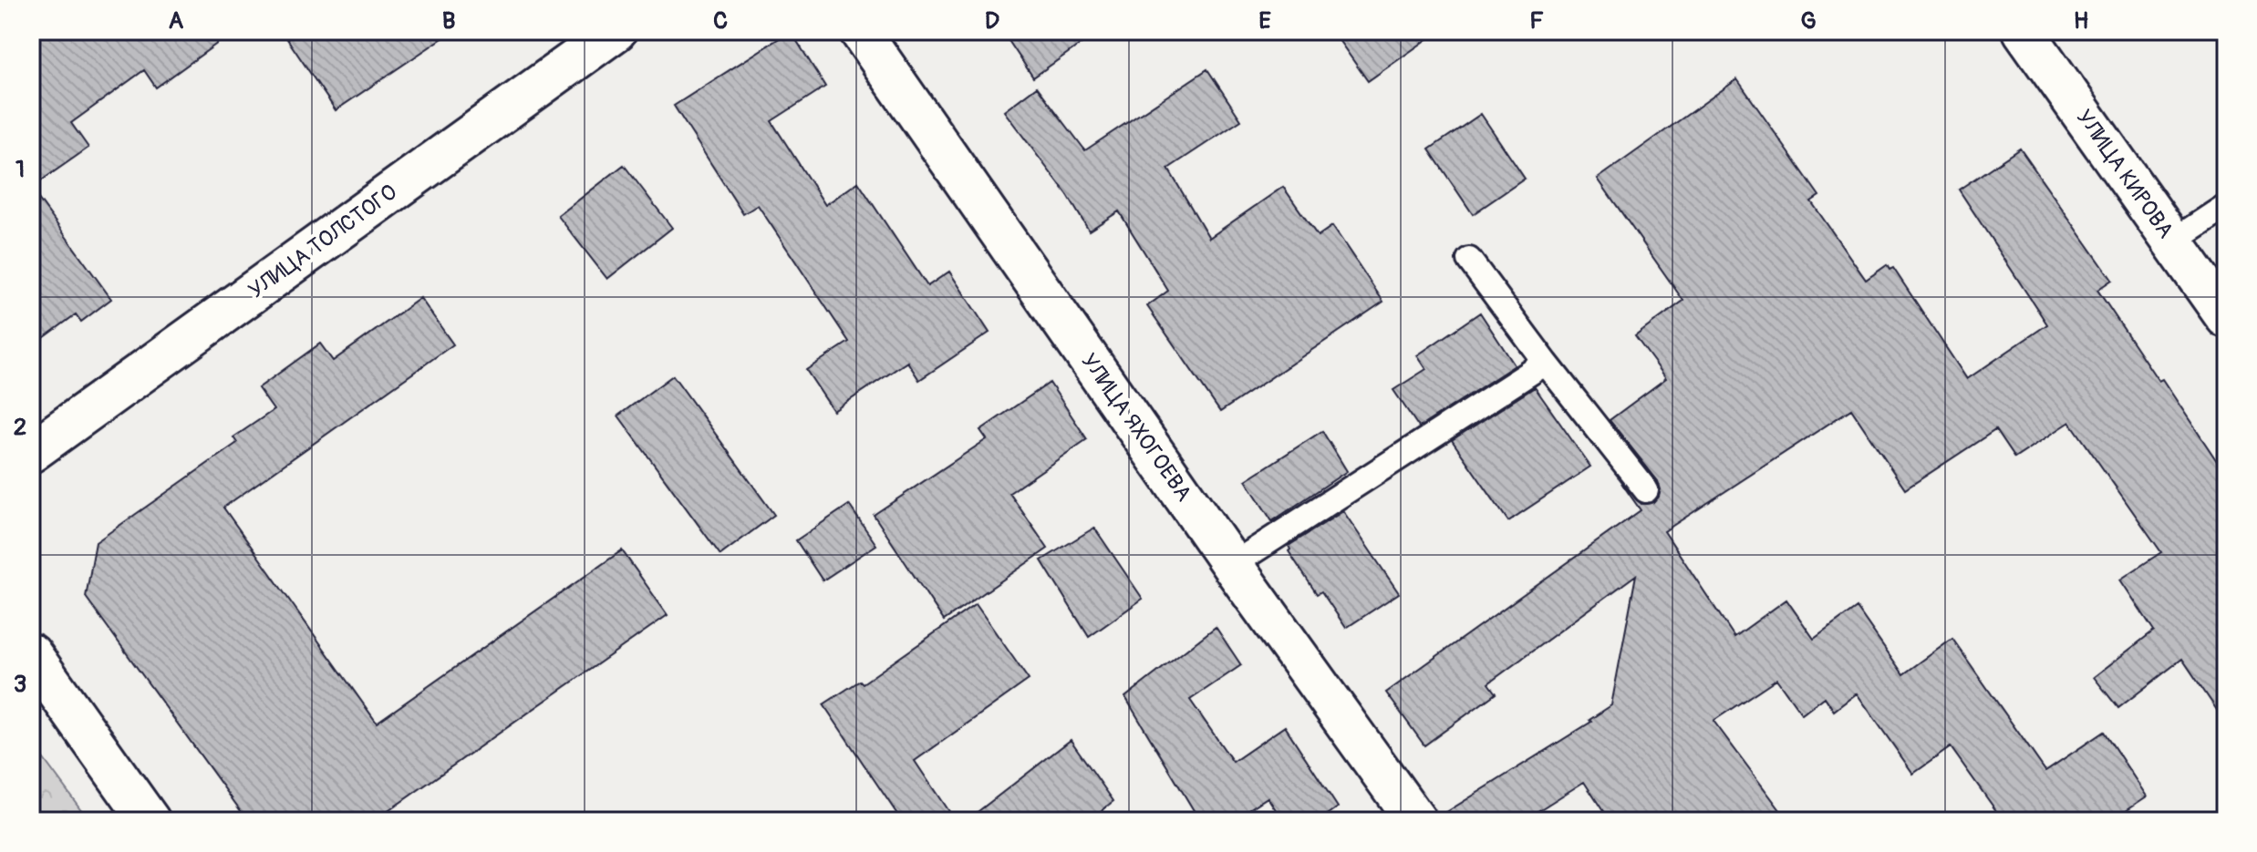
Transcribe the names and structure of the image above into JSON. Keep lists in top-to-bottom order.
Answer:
{
  "streets": {
    "street": ["УЛИЦА КИРОВА", "УЛИЦА ТОЛСТОГО", "УЛИЦА ЯХОГОЕВА"]
  },
  "grid": {
    "columns": [
      "A",
      "B",
      "C",
      "D",
      "E",
      "F",
      "G",
      "H"
    ],
    "rows": ["1", "2", "3"]
  }
}
